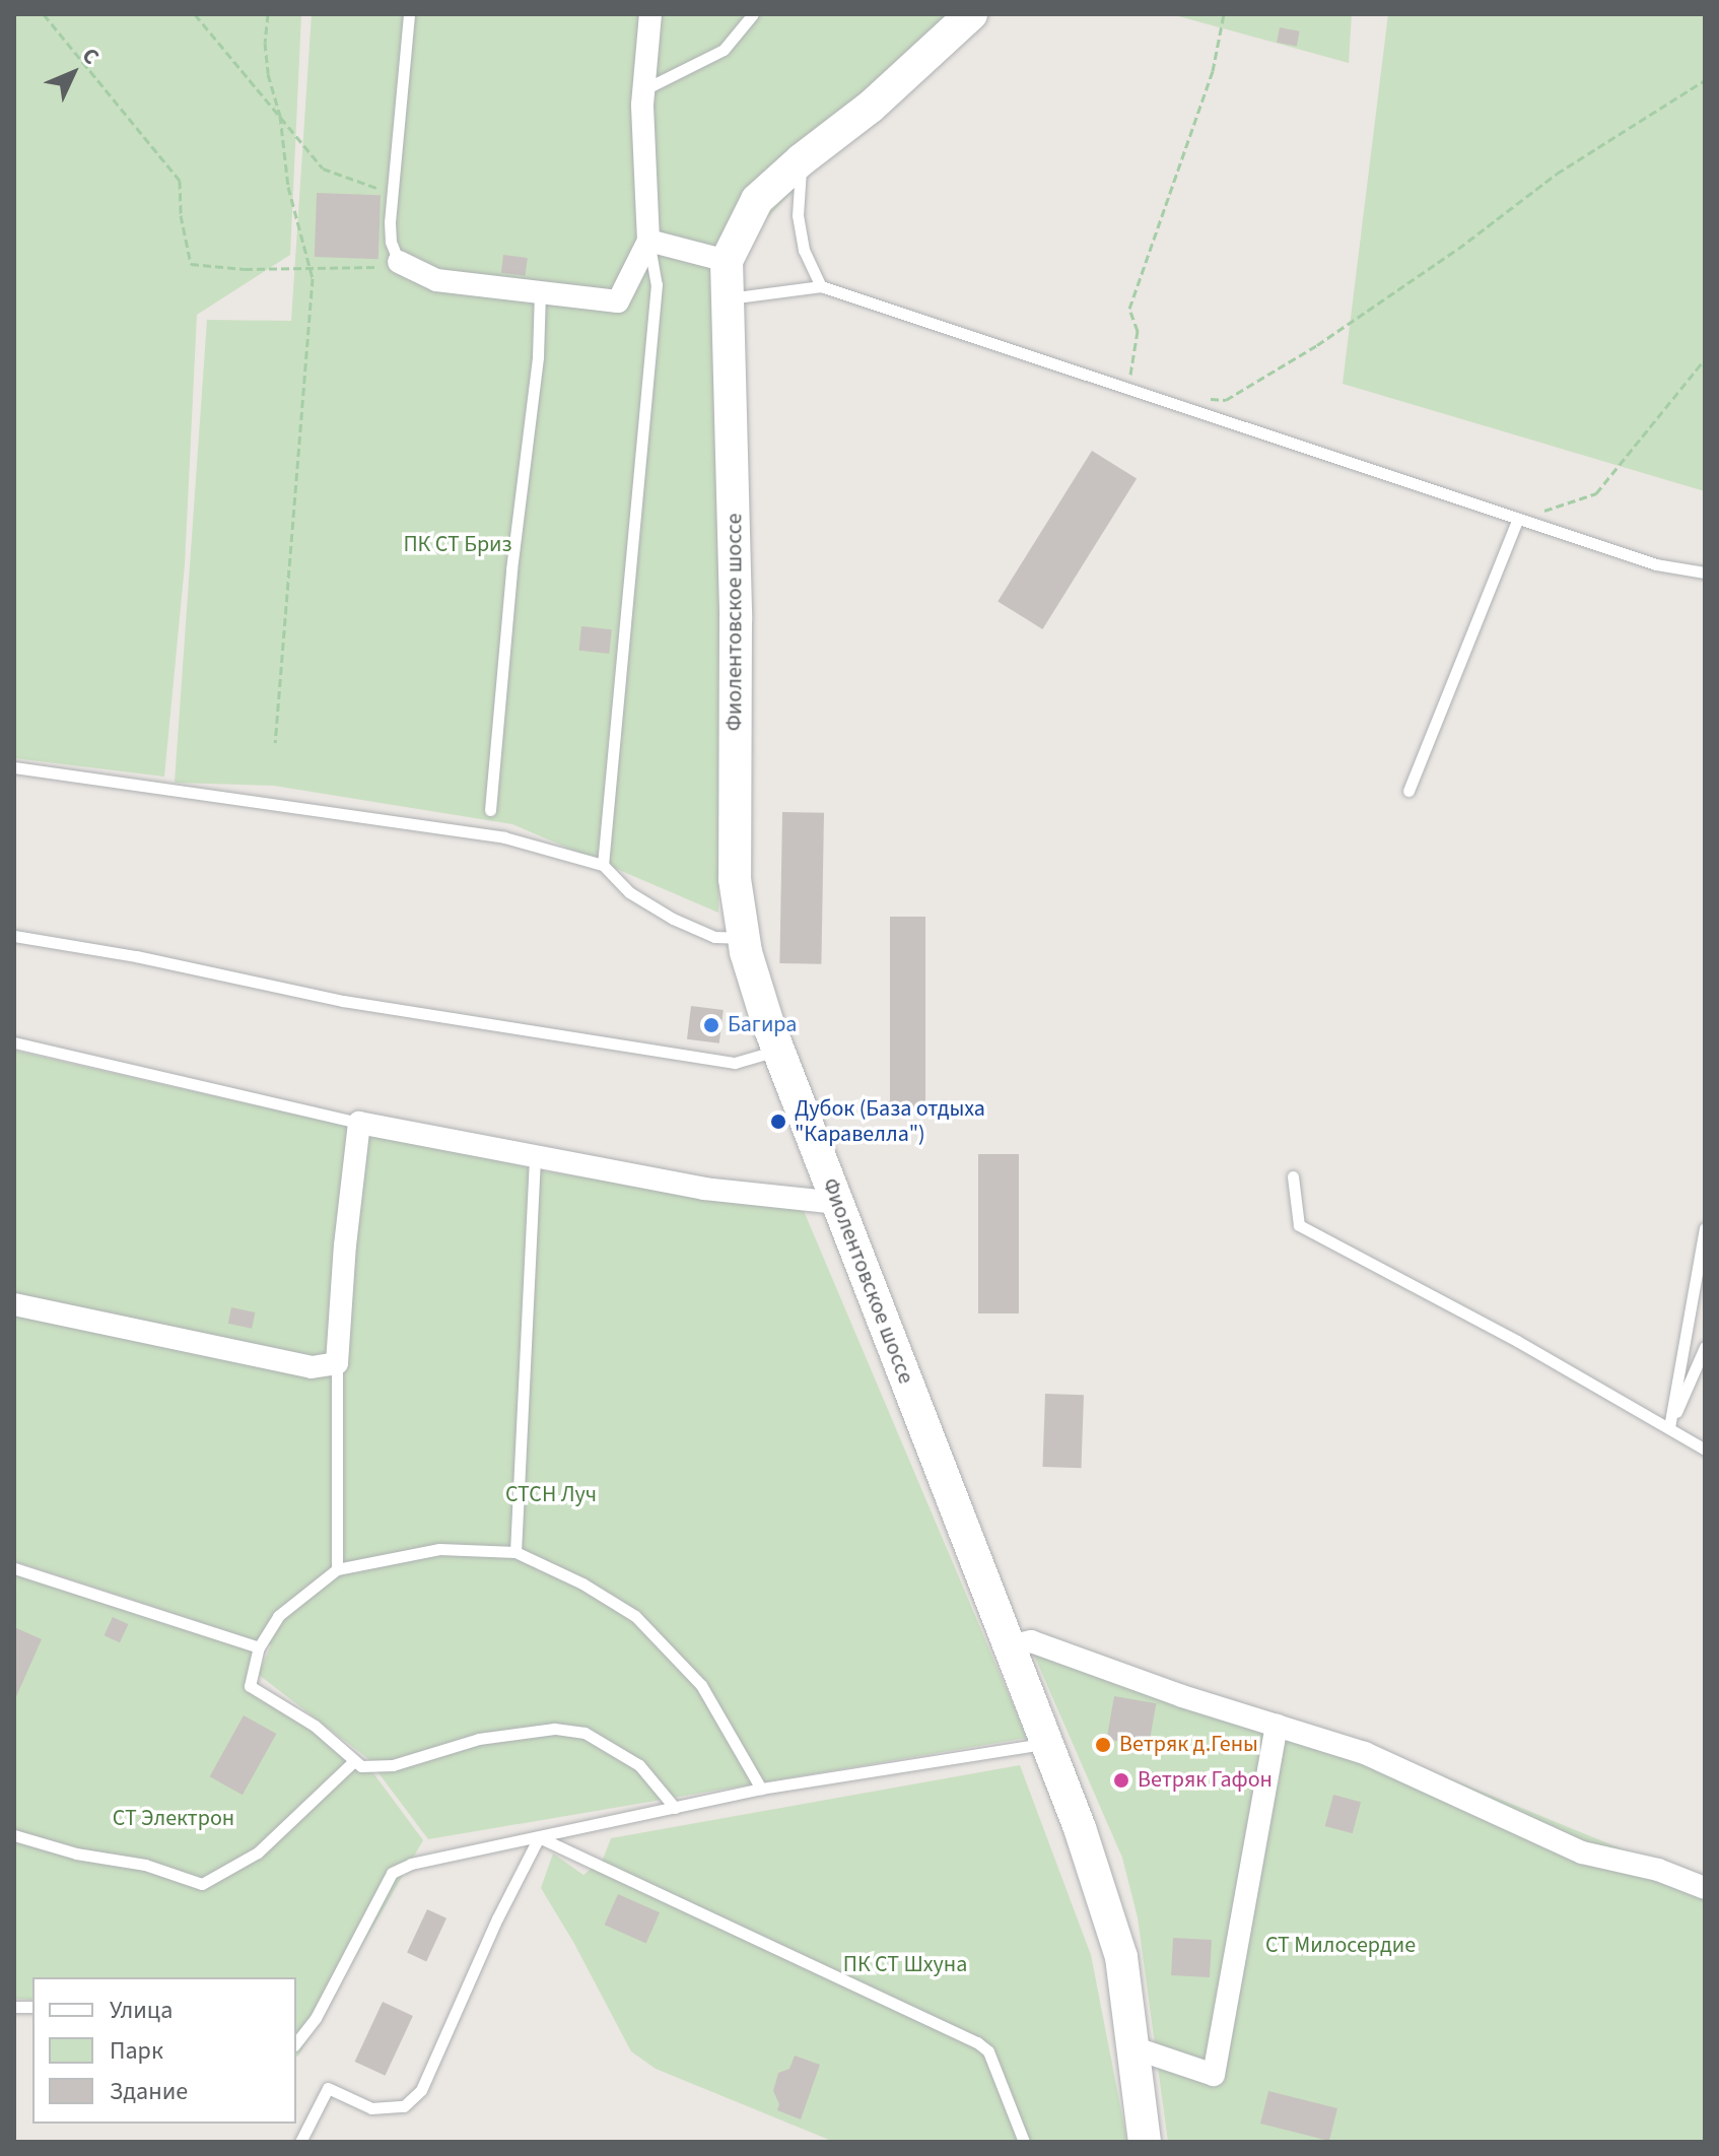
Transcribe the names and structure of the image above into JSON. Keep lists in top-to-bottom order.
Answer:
{
  "streets": {
    "main road": ["Фиолентовское шоссе"]
  },
  "parks": [
    "ПК СТ Бриз",
    "СТСН Луч",
    "СТ Электрон",
    "СТ Милосердие",
    "ПК СТ Шхуна"
  ],
  "places": [
    "Багира",
    "Дубок (База отдыха \"Каравелла\")",
    "Ветряк д.Гены",
    "Ветряк Гафон"
  ],
  "legend": ["Улица", "Парк", "Здание"],
  "north": "top right"
}
